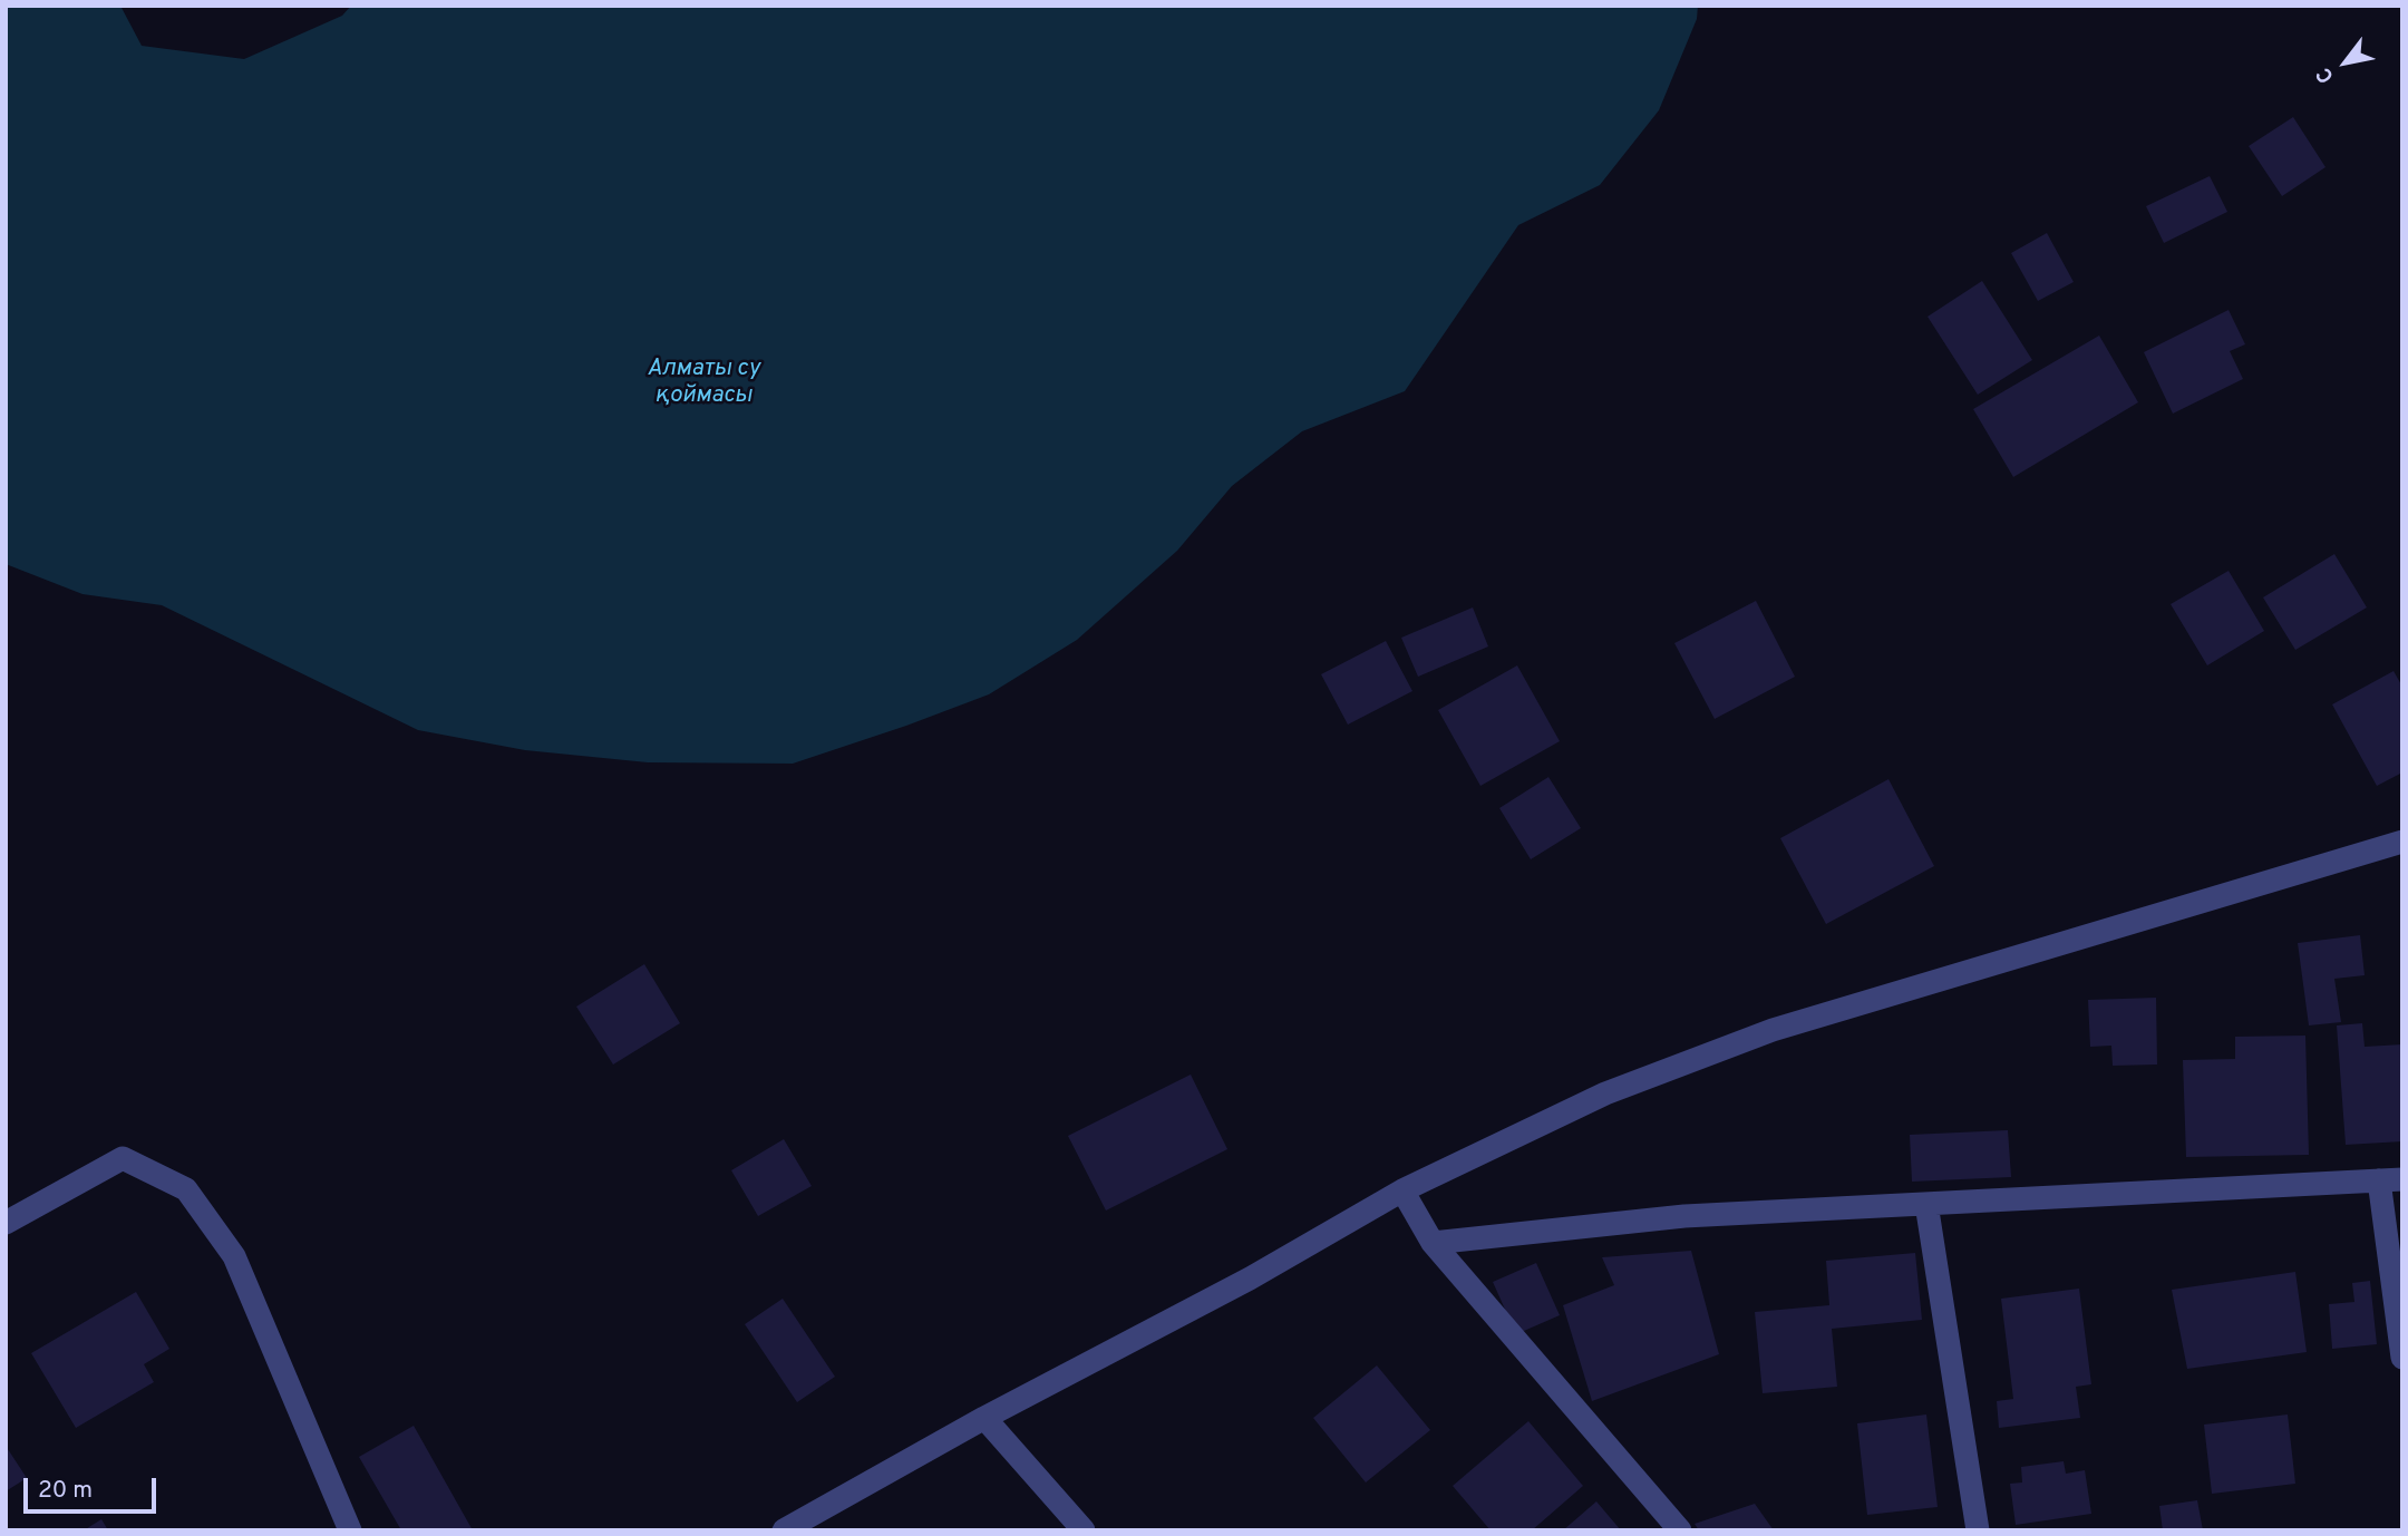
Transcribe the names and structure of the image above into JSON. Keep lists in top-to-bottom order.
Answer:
{
  "water": ["Алматы су қоймасы"],
  "scale_bar": "20 m",
  "north": "bottom left"
}
